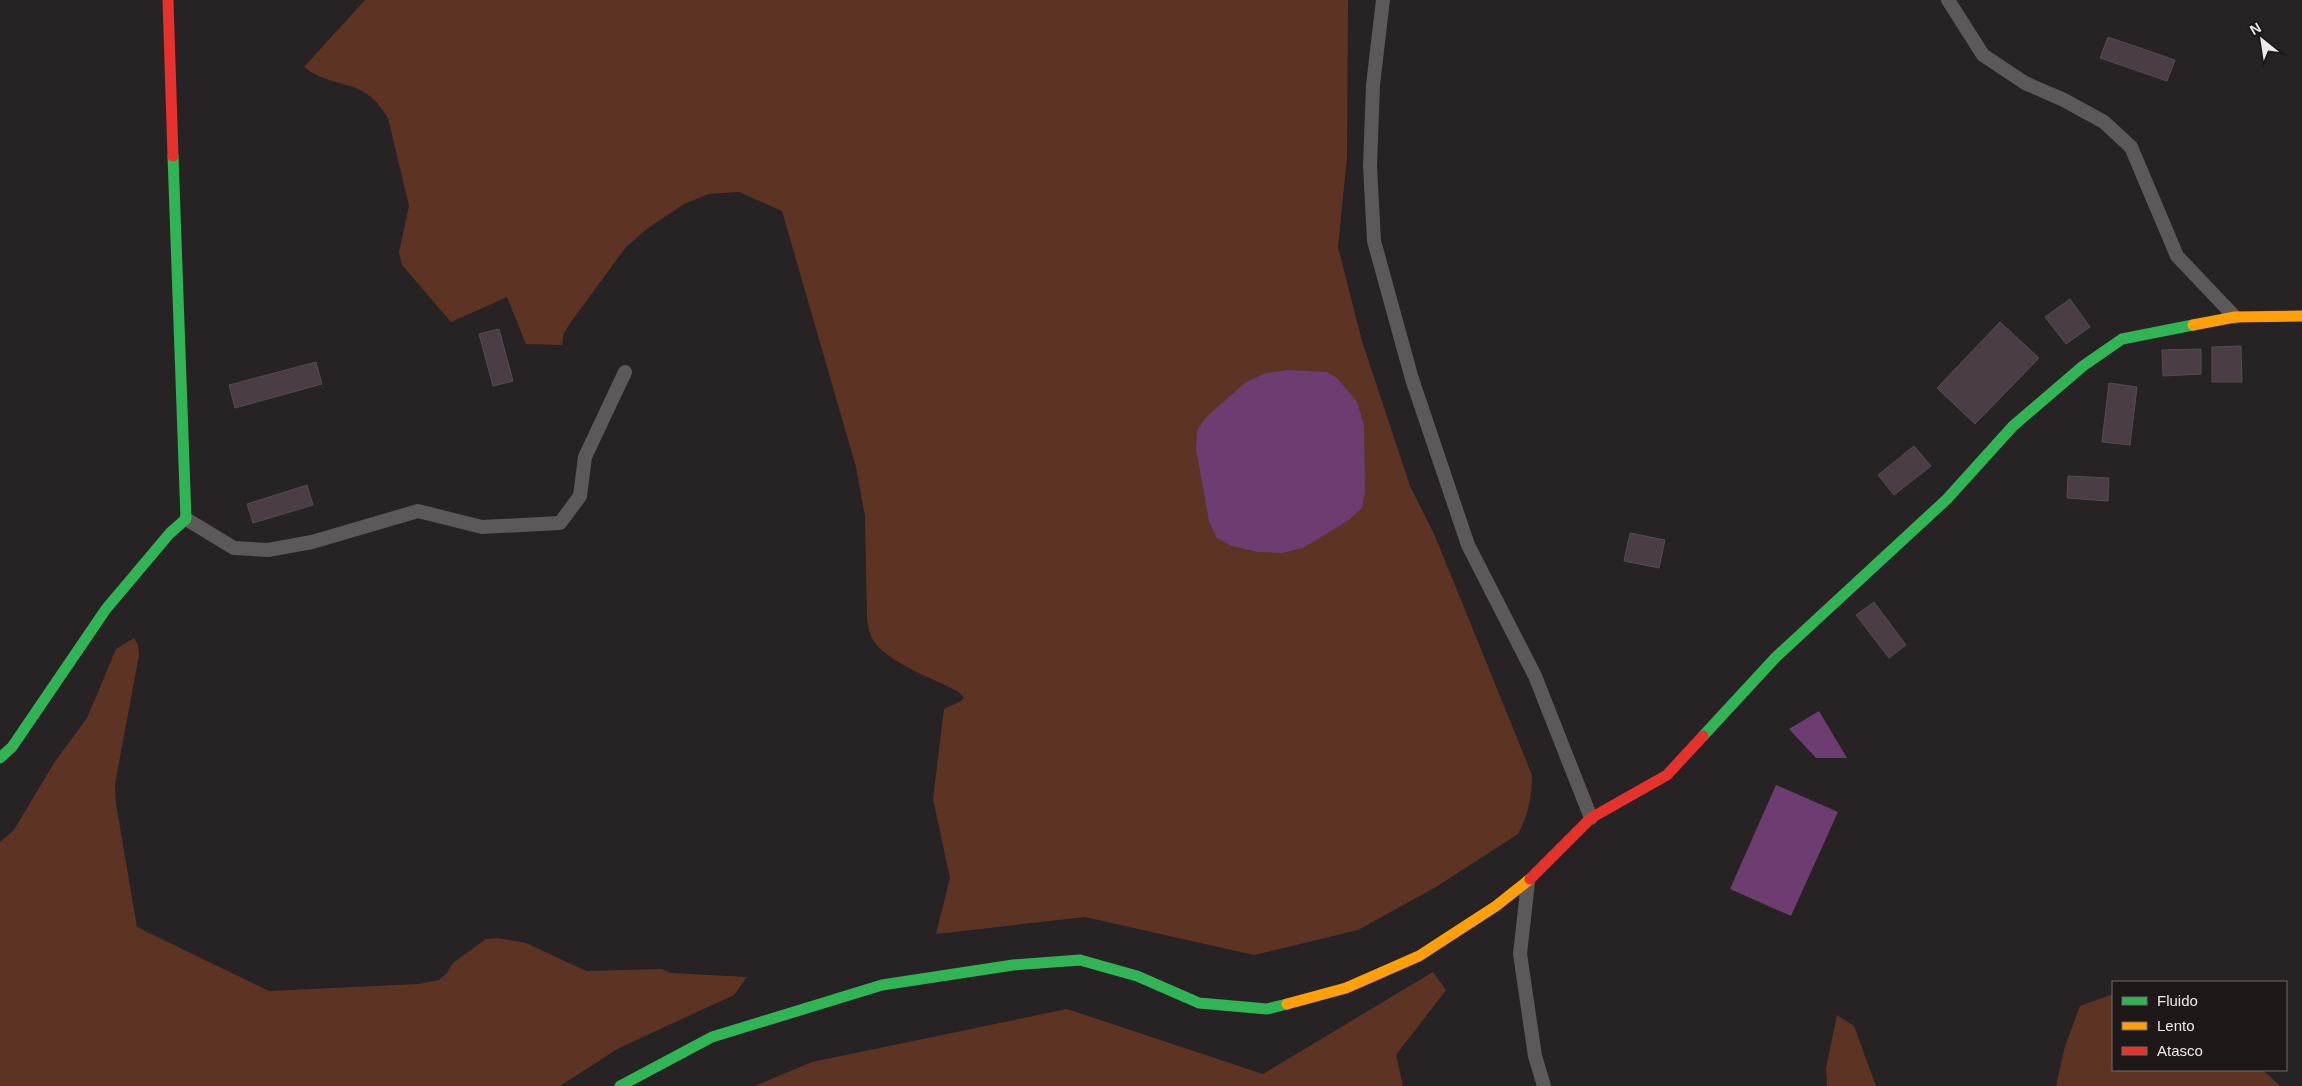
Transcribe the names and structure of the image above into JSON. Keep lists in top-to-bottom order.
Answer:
{
  "legend": ["Fluido", "Lento", "Atasco"],
  "north": "top left"
}
